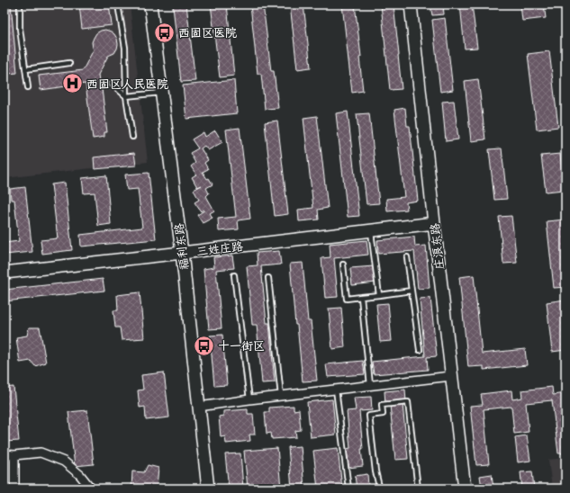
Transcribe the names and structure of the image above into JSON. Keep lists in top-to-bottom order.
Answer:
{
  "streets": {
    "street": ["福利东路", "庄浪东路", "三姓庄路"]
  },
  "crossings": [
    ["福利东路", "三姓庄路"],
    ["庄浪东路", "三姓庄路"]
  ],
  "places": {
    "bus stop": ["西固区医院", "十一街区"],
    "hospital": ["西固区人民医院"]
  }
}
